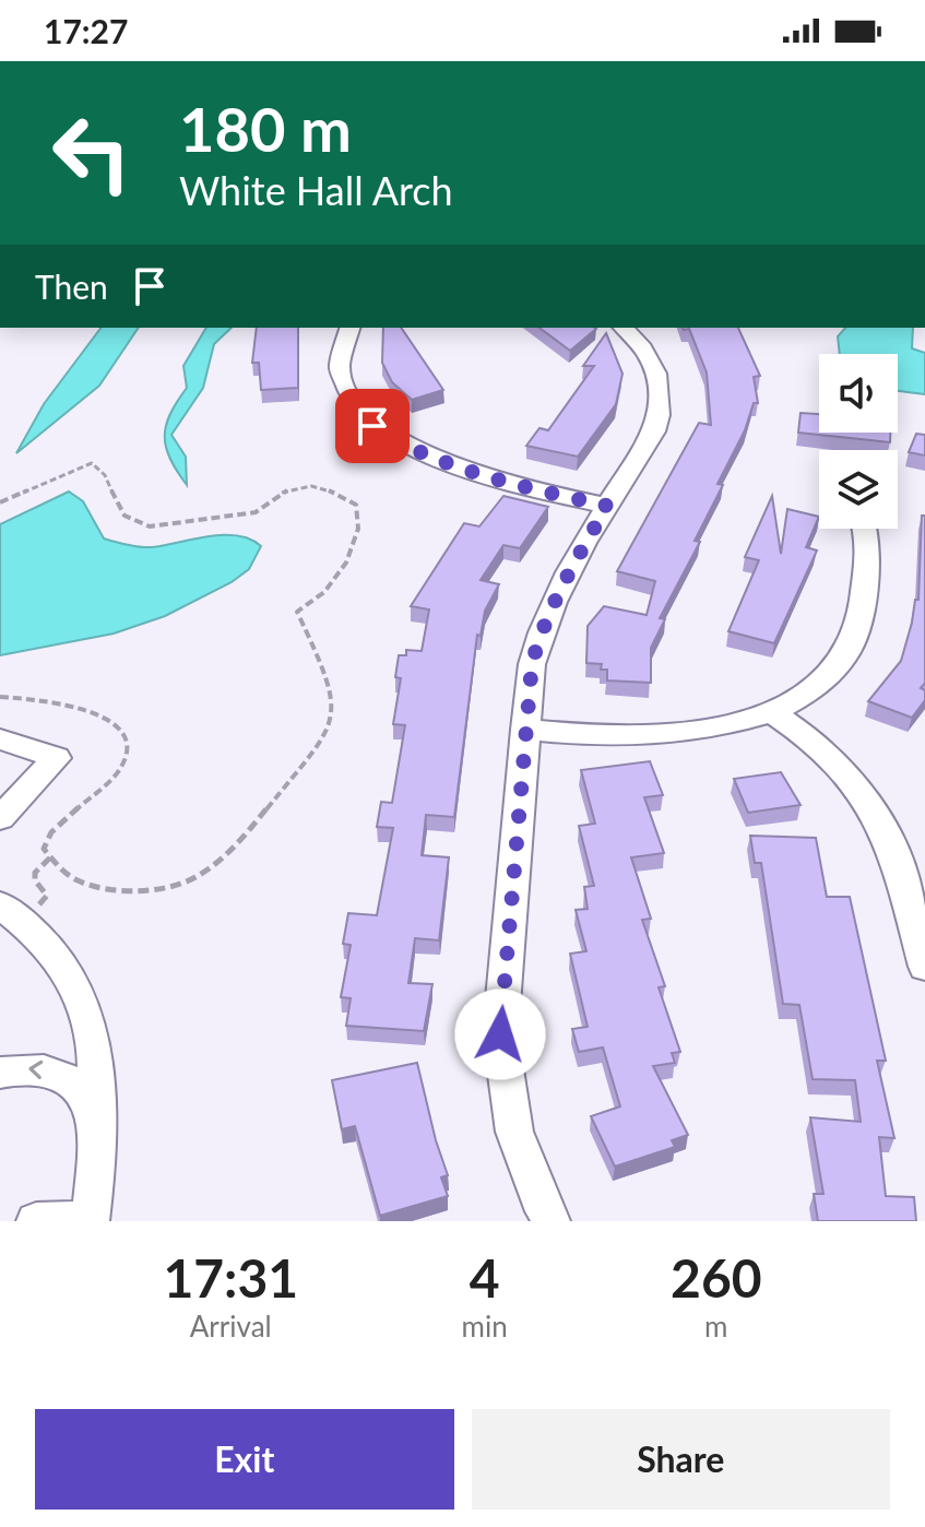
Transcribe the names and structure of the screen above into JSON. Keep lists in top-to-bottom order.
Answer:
{
  "page": {
    "status": "17:27",
    "turn": ["180 m", "White Hall Arch"],
    "then": "Then",
    "eta": [
      "17:31",
      "Arrival",
      "4",
      "min",
      "260",
      "m"
    ],
    "buttons": ["Exit", "Share"]
  }
}
